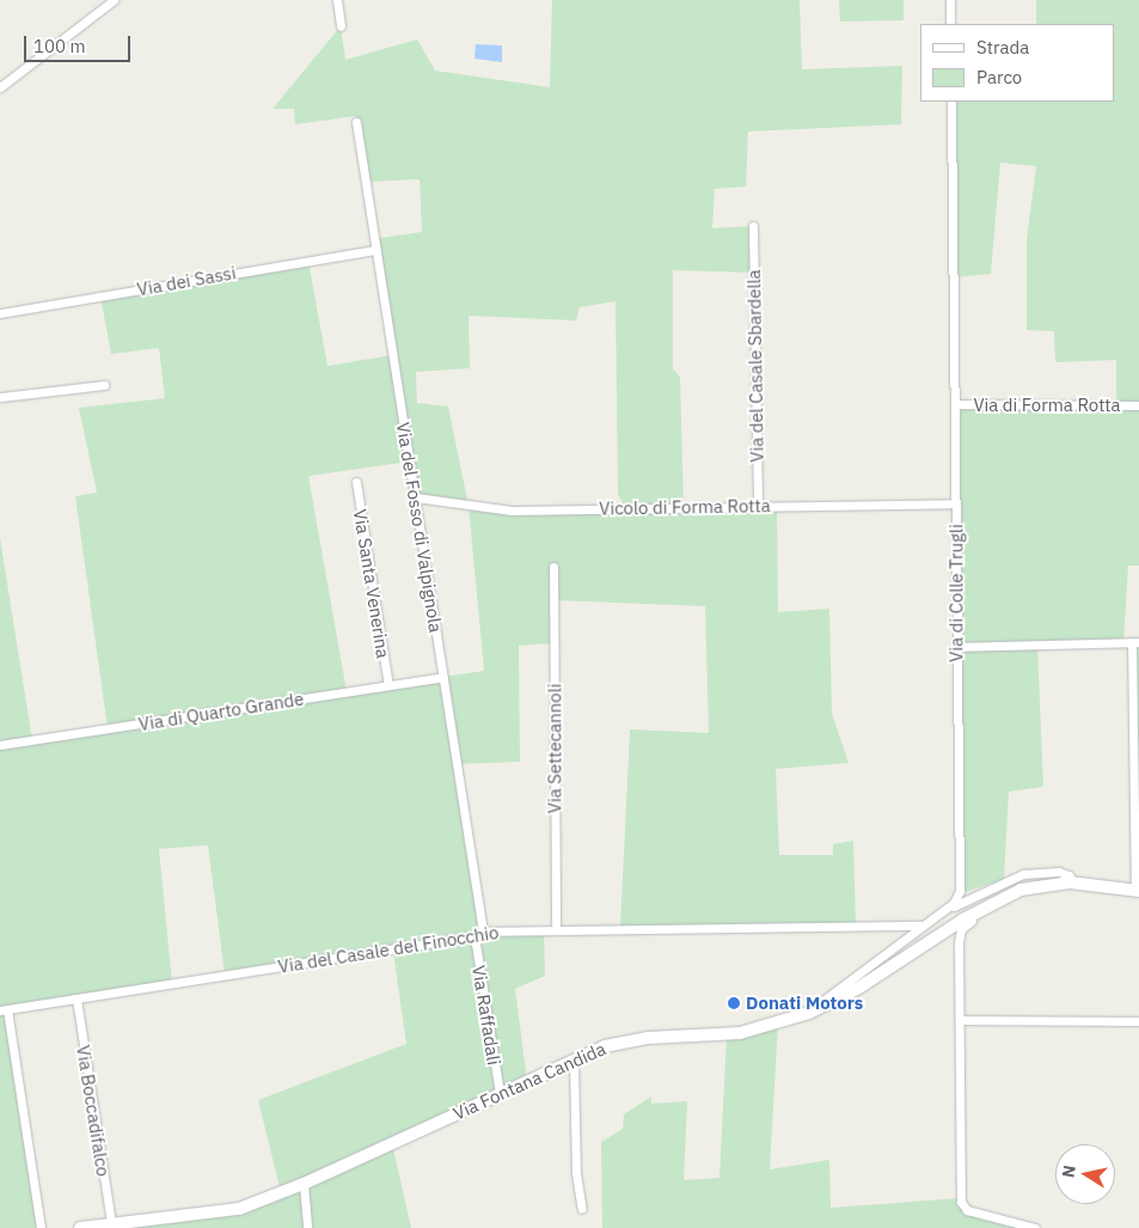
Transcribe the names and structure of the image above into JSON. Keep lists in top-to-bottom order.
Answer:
{
  "streets": {
    "main road": ["Via Fontana Candida"],
    "street": [
      "Via dei Sassi",
      "Via del Casale Sbardella",
      "Via di Forma Rotta",
      "Vicolo di Forma Rotta",
      "Via del Fosso di Valpignola",
      "Via Santa Venerina",
      "Via di Colle Trugli",
      "Via di Quarto Grande",
      "Via Settecannoli",
      "Via del Casale del Finocchio",
      "Via Raffadali",
      "Via Boccadifalco"
    ]
  },
  "crossings": [
    ["Via dei Sassi", "Via del Fosso di Valpignola"],
    ["Via del Casale Sbardella", "Vicolo di Forma Rotta"],
    ["Via di Forma Rotta", "Via di Colle Trugli"],
    ["Vicolo di Forma Rotta", "Via del Fosso di Valpignola"],
    ["Vicolo di Forma Rotta", "Via di Colle Trugli"],
    ["Via del Fosso di Valpignola", "Via di Quarto Grande"],
    ["Via del Fosso di Valpignola", "Via del Casale del Finocchio"],
    ["Via Santa Venerina", "Via di Quarto Grande"],
    ["Via di Colle Trugli", "Via del Casale del Finocchio"],
    ["Via di Colle Trugli", "Via Fontana Candida"],
    ["Via Settecannoli", "Via del Casale del Finocchio"],
    ["Via del Casale del Finocchio", "Via Raffadali"],
    ["Via del Casale del Finocchio", "Via Boccadifalco"],
    ["Via Raffadali", "Via Fontana Candida"],
    ["Via Fontana Candida", "Via Boccadifalco"]
  ],
  "places": ["Donati Motors"],
  "legend": ["Strada", "Parco"],
  "scale_bar": "100 m",
  "north": "left"
}
